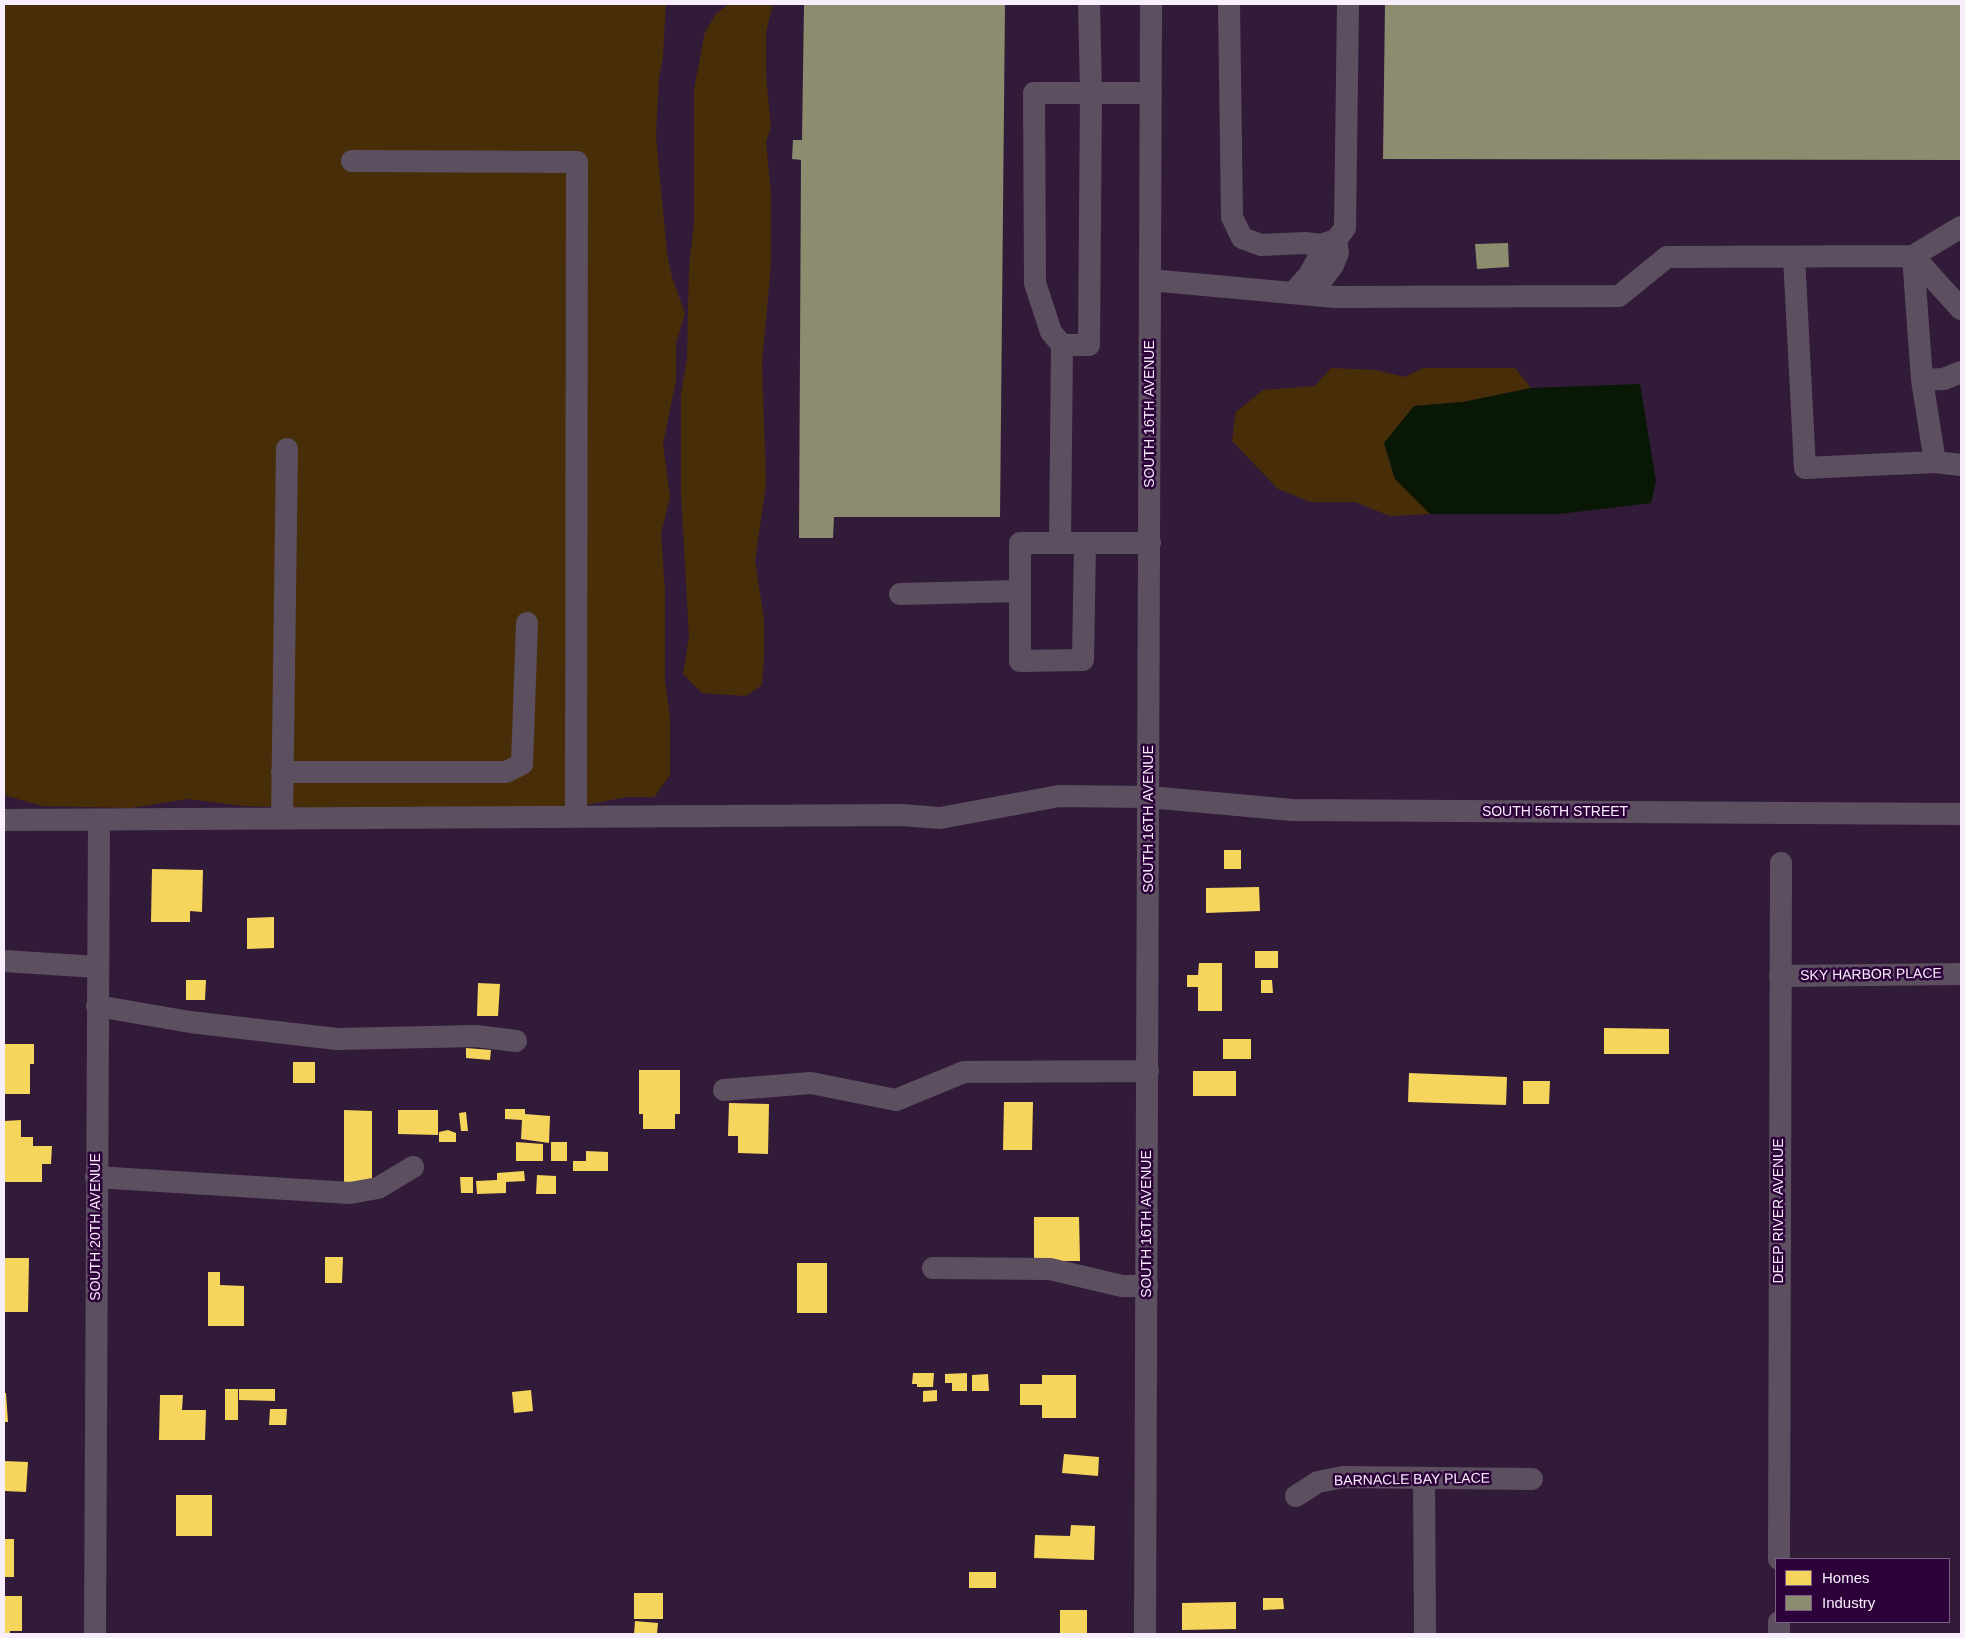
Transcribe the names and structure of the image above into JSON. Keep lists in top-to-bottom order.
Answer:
{
  "streets": {
    "street": [
      "SOUTH 16TH AVENUE",
      "SOUTH 56TH STREET",
      "SKY HARBOR PLACE",
      "DEEP RIVER AVENUE",
      "SOUTH 20TH AVENUE",
      "BARNACLE BAY PLACE"
    ]
  },
  "crossings": [
    ["SOUTH 16TH AVENUE", "SOUTH 56TH STREET"],
    ["SOUTH 56TH STREET", "SOUTH 20TH AVENUE"],
    ["SKY HARBOR PLACE", "DEEP RIVER AVENUE"]
  ],
  "legend": ["Homes", "Industry"]
}
